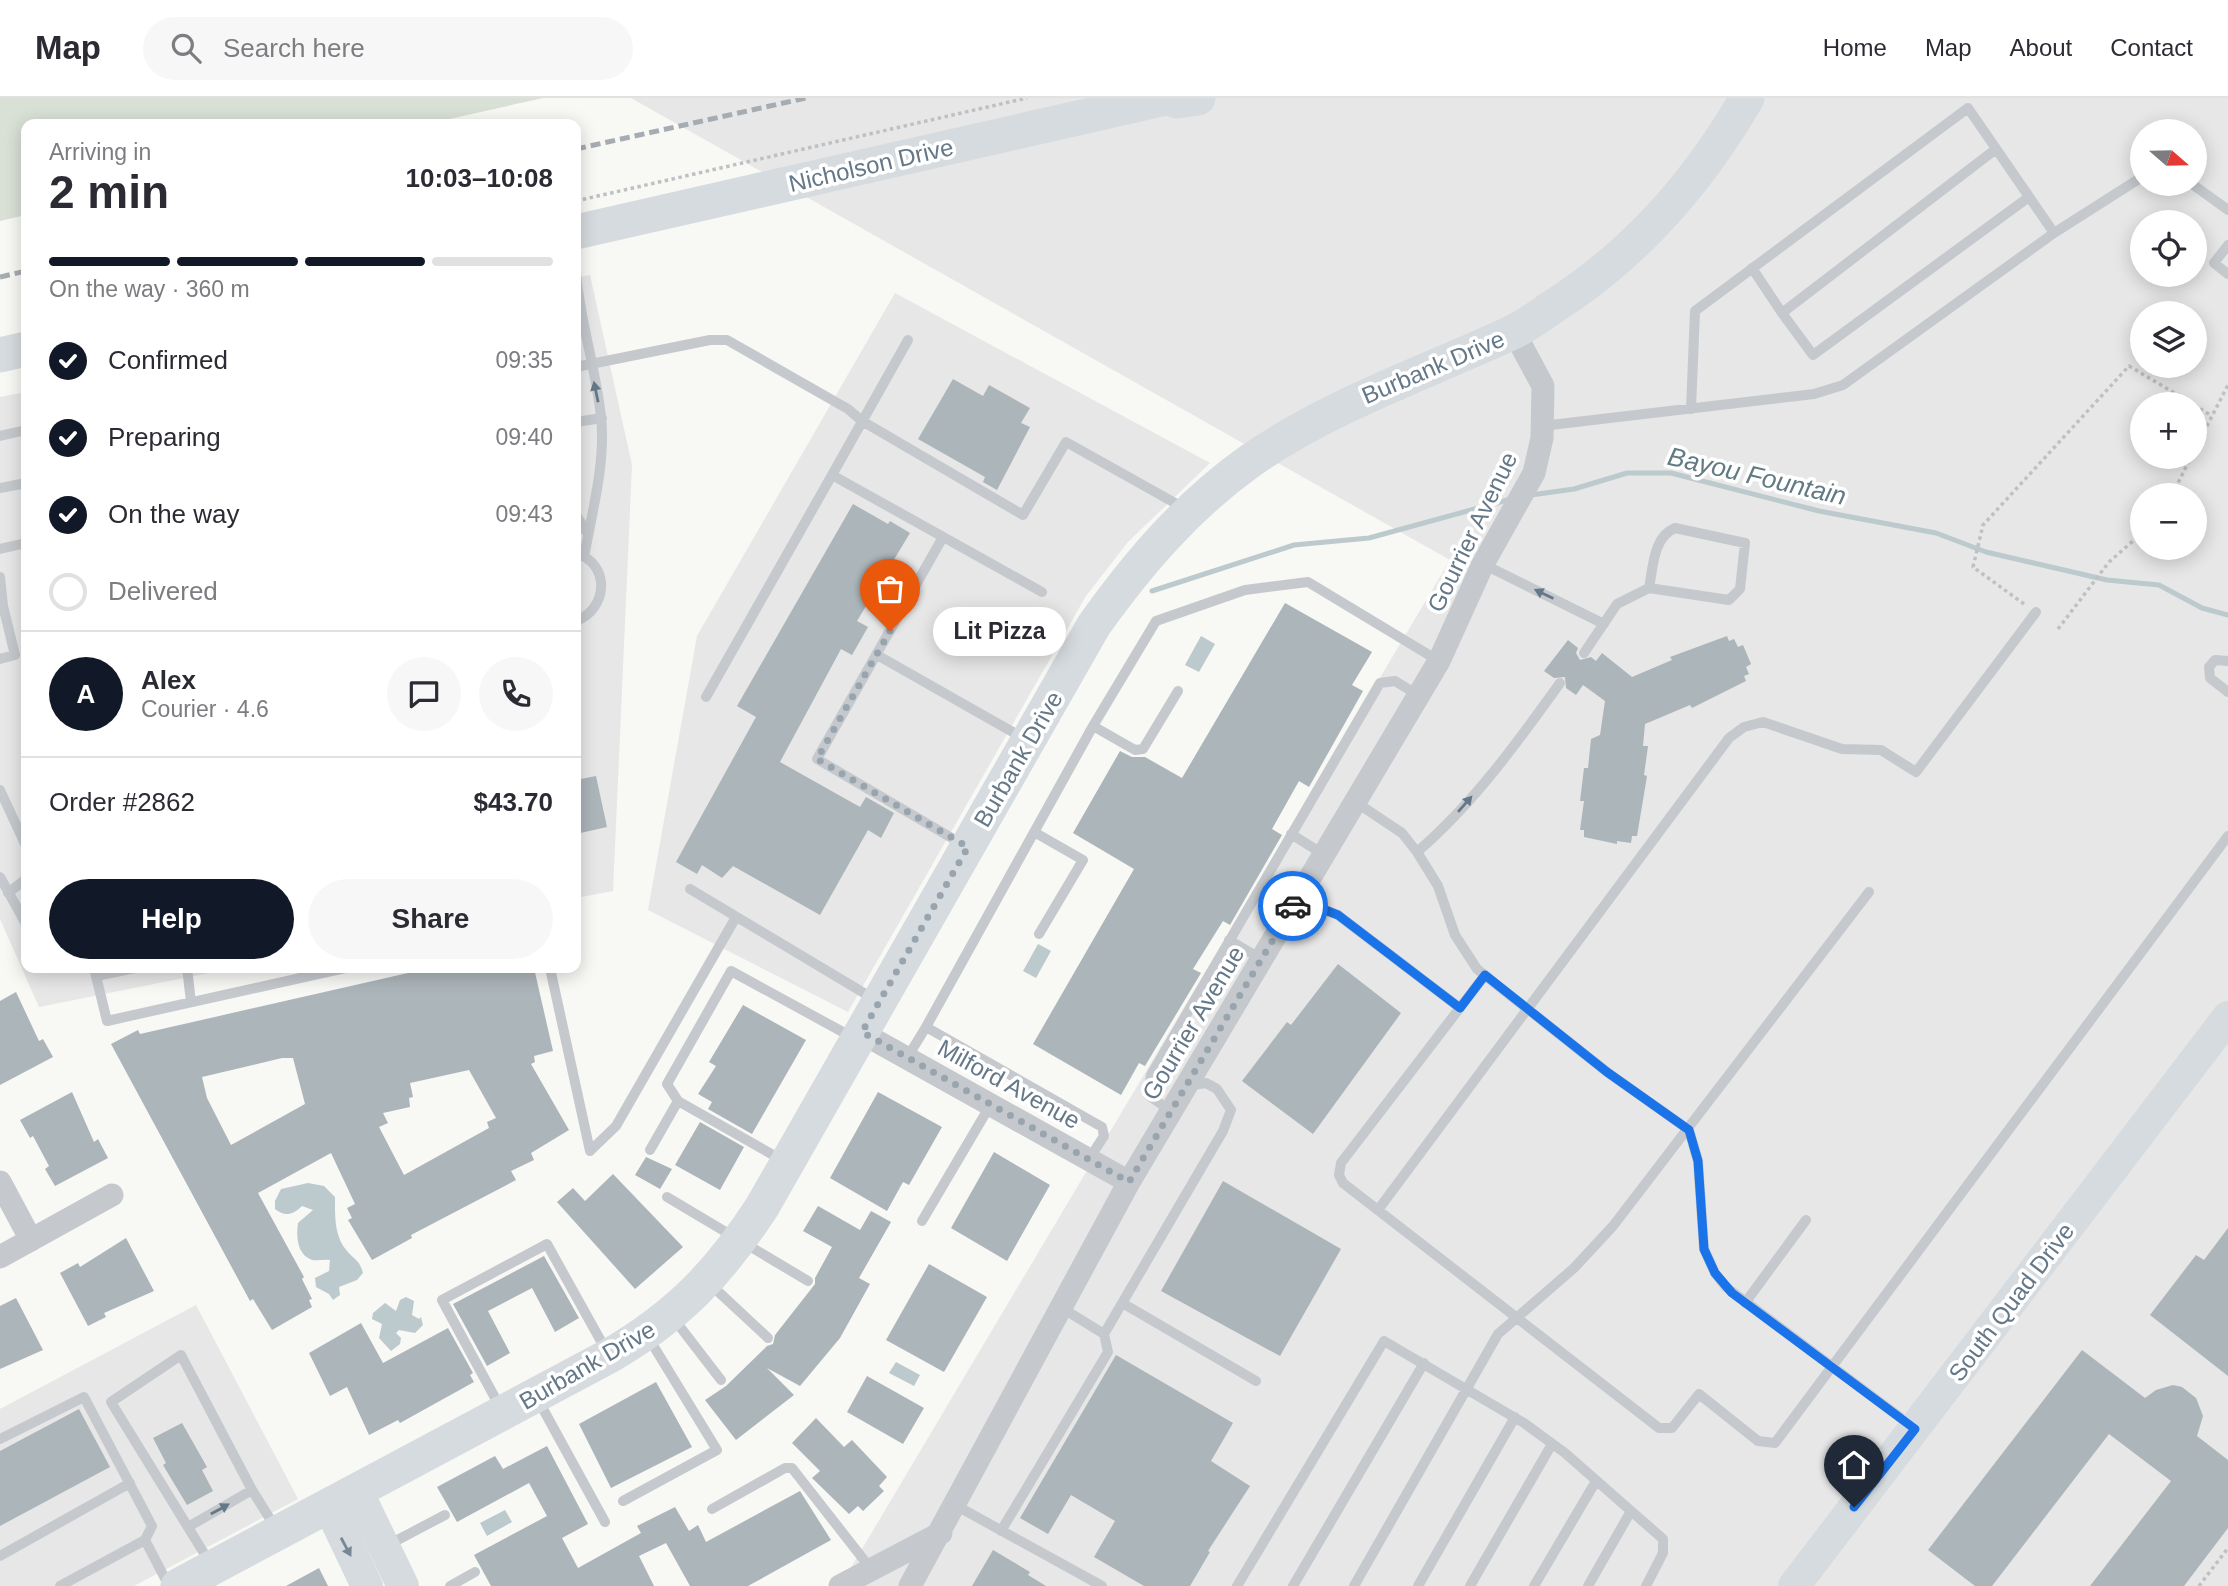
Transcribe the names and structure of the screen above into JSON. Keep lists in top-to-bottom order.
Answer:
{
  "streets": {
    "main road": ["Nicholson Drive", "Burbank Drive"],
    "street": ["Gourrier Avenue", "Milford Avenue", "South Quad Drive"]
  },
  "crossings": [
    ["Burbank Drive", "Gourrier Avenue"],
    ["Burbank Drive", "Milford Avenue"],
    ["Gourrier Avenue", "Milford Avenue"]
  ],
  "water": ["Bayou Fountain"],
  "places": ["Lit Pizza"],
  "north": "right",
  "page": {
    "header": "Map",
    "search": "Search here",
    "nav": [
      "Home",
      "Map",
      "About",
      "Contact"
    ],
    "map_buttons": ["+", "−"],
    "heading": ["2 min", "Arriving in", "10:03–10:08"],
    "panel": [
      "Alex",
      "Courier · 4.6",
      "Order #2862",
      "$43.70"
    ],
    "bar": "On the way · 360 m",
    "list": [
      ["Confirmed", "09:35"],
      ["Preparing", "09:40"],
      ["On the way", "09:43"],
      "Delivered"
    ],
    "bubble": "Lit Pizza",
    "round": "A",
    "buttons": ["Help", "Share"]
  }
}
